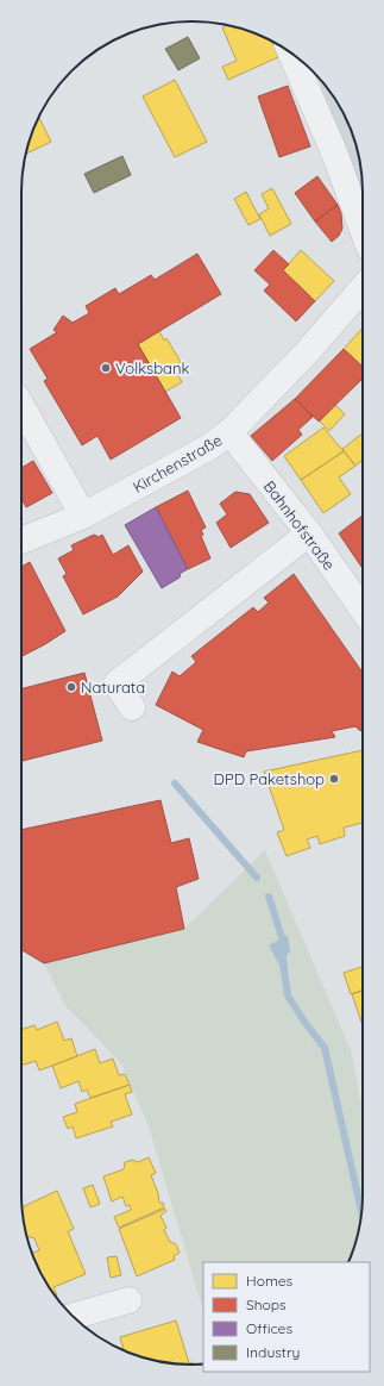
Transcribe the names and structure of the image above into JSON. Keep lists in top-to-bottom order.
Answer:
{
  "streets": {
    "street": ["Kirchenstraße", "Bahnhofstraße"]
  },
  "crossings": [
    ["Kirchenstraße", "Bahnhofstraße"]
  ],
  "places": ["Volksbank", "Naturata", "DPD Paketshop"],
  "legend": [
    "Homes",
    "Shops",
    "Offices",
    "Industry"
  ]
}
